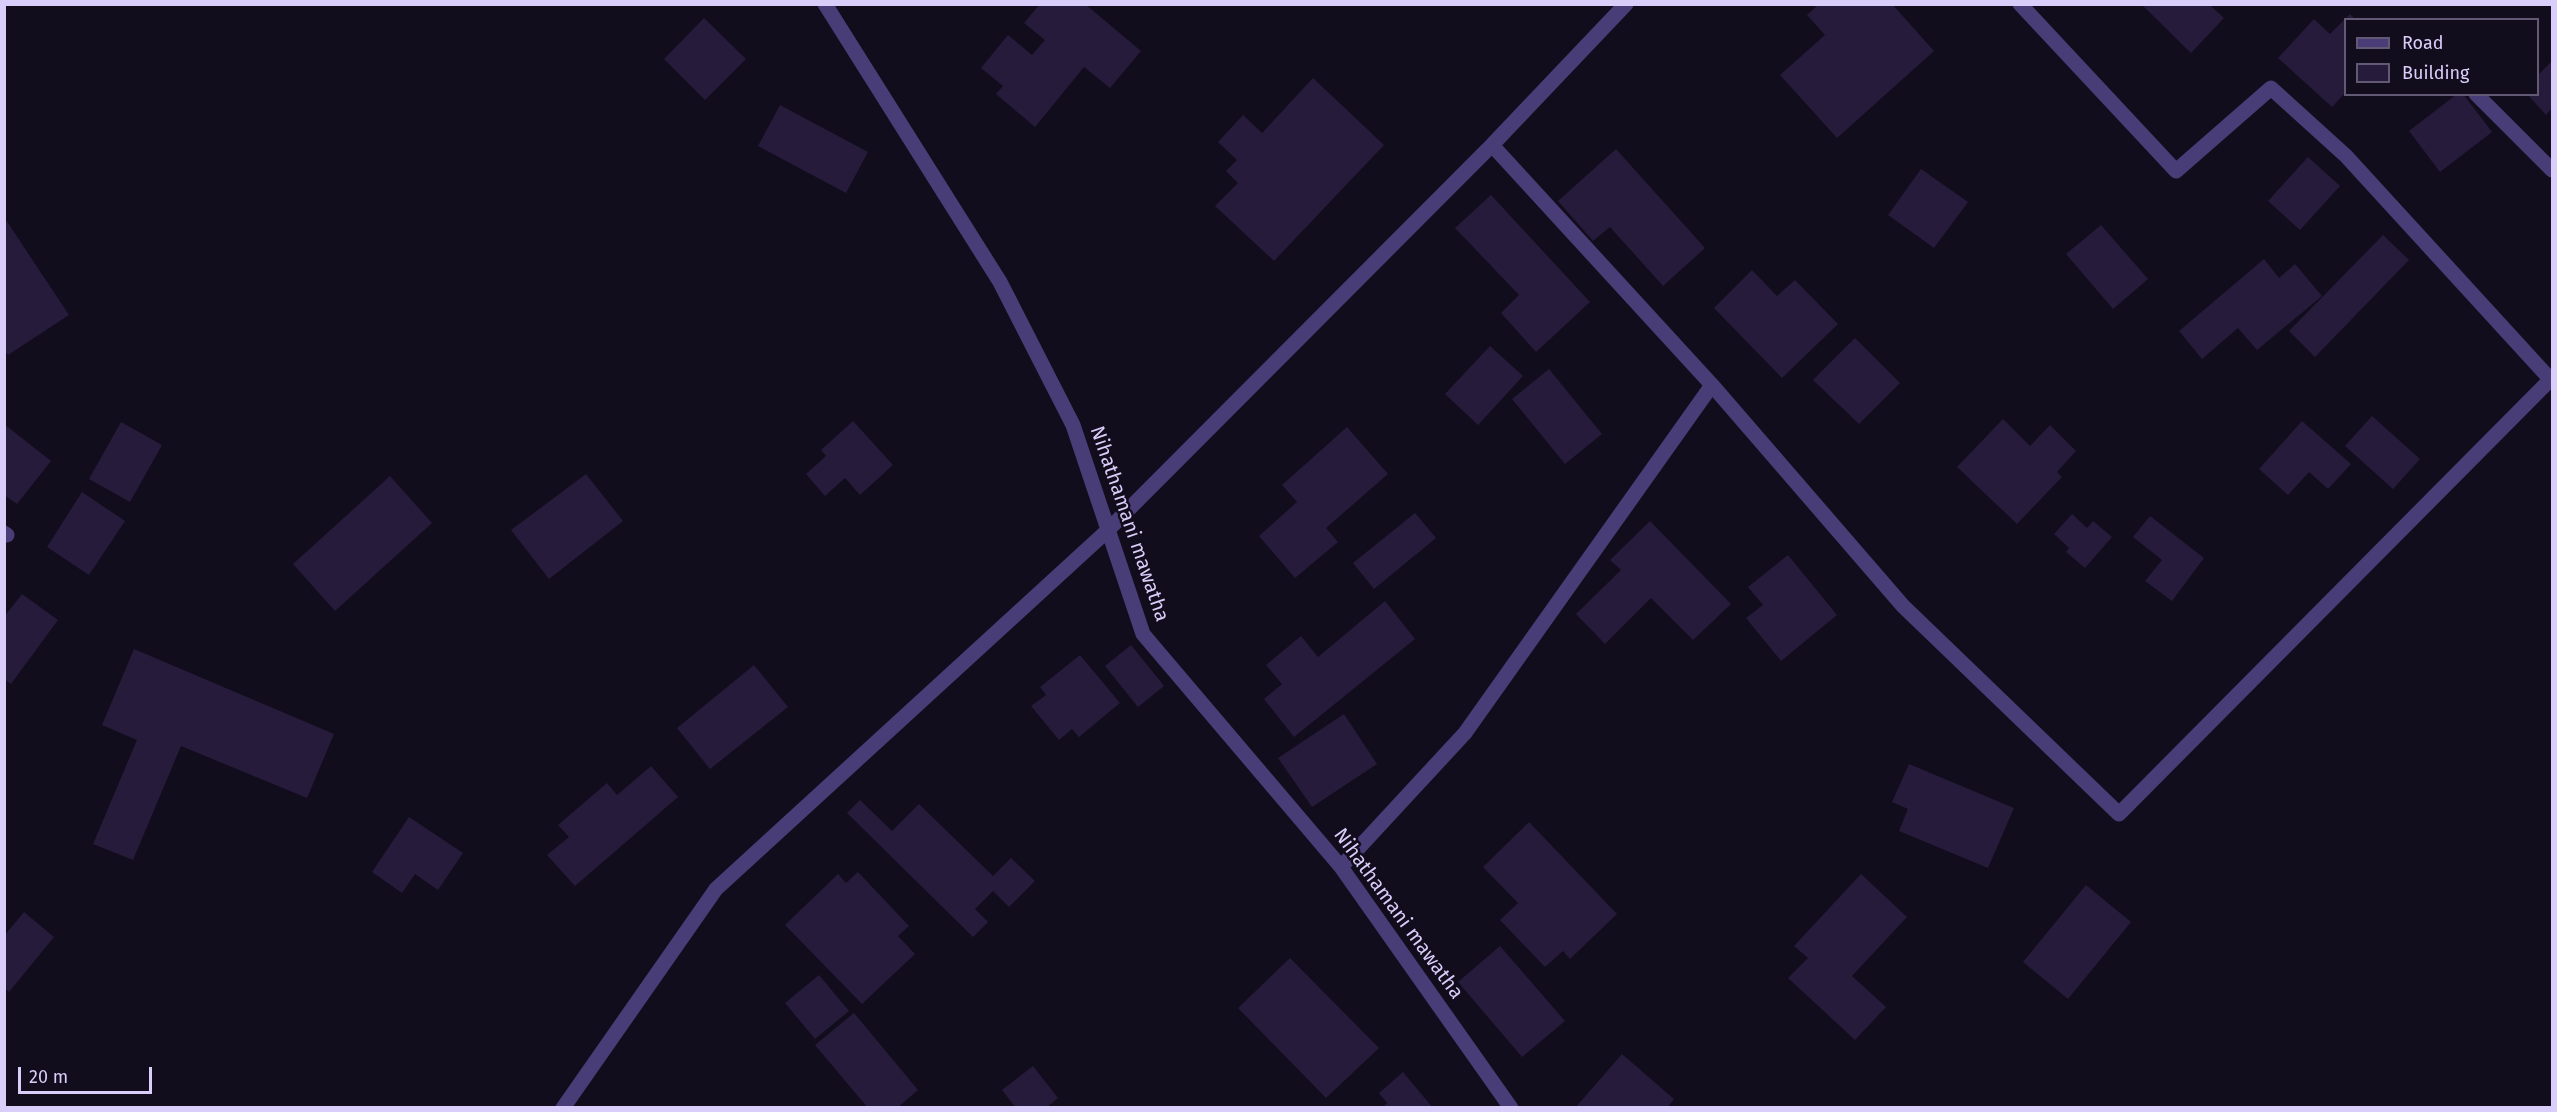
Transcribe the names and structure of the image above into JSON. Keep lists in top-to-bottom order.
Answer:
{
  "streets": {
    "street": ["Nihathamani mawatha"]
  },
  "legend": ["Road", "Building"],
  "scale_bar": "20 m"
}
